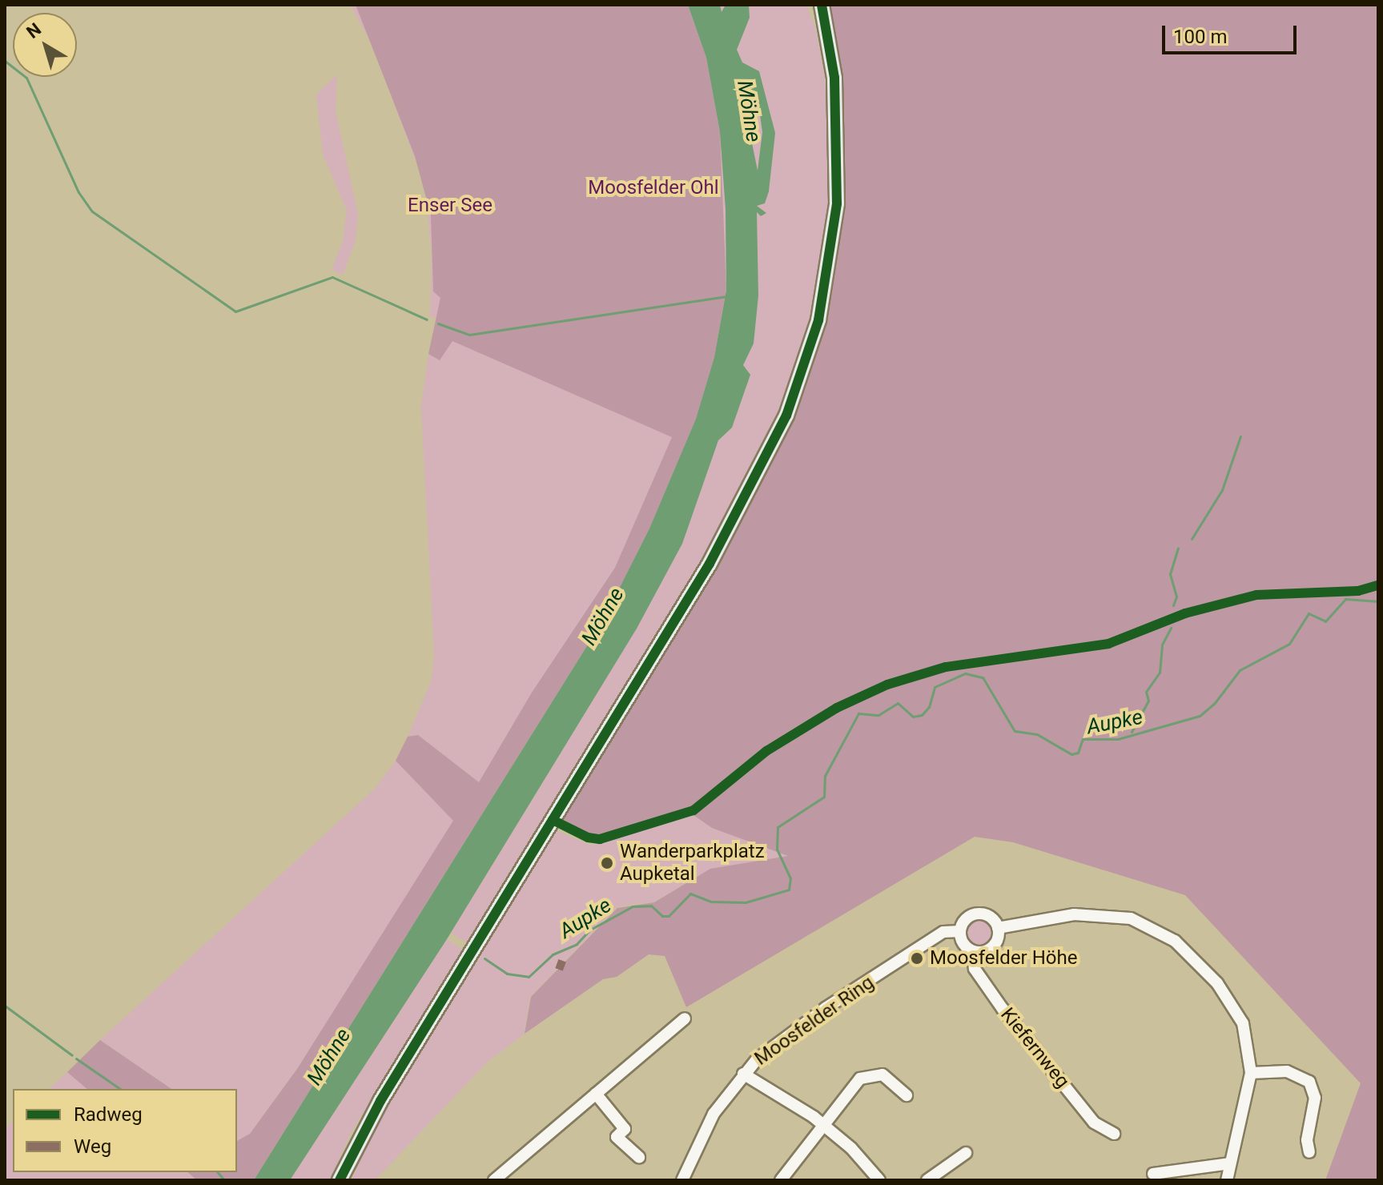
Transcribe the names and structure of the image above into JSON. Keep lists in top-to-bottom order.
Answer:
{
  "streets": {
    "street": ["Moosfelder Ring", "Kiefernweg"]
  },
  "crossings": [
    ["Moosfelder Ring", "Kiefernweg"]
  ],
  "water": ["Möhne", "Aupke"],
  "parks": ["Moosfelder Ohl", "Enser See"],
  "places": ["Wanderparkplatz Aupketal", "Moosfelder Höhe"],
  "legend": ["Radweg", "Weg"],
  "scale_bar": "100 m",
  "north": "top left"
}
